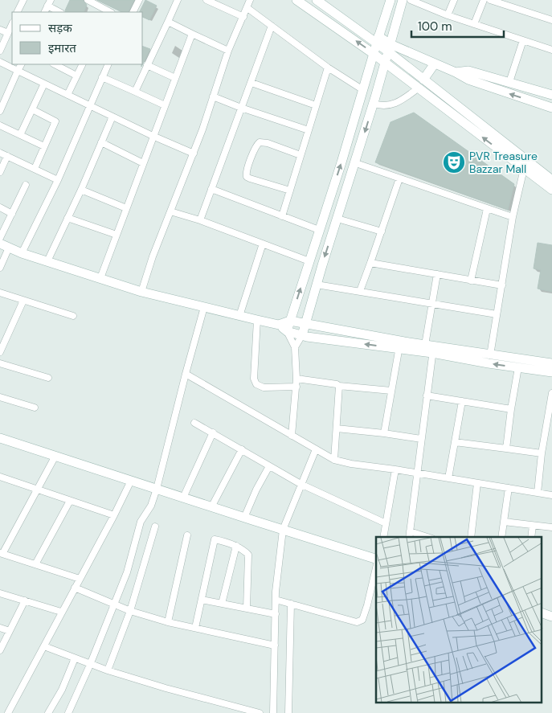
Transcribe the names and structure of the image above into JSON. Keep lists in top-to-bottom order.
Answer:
{
  "places": {
    "theatre": ["PVR Treasure Bazzar Mall"]
  },
  "legend": ["सड़क", "इमारत"],
  "scale_bar": "100 m"
}
